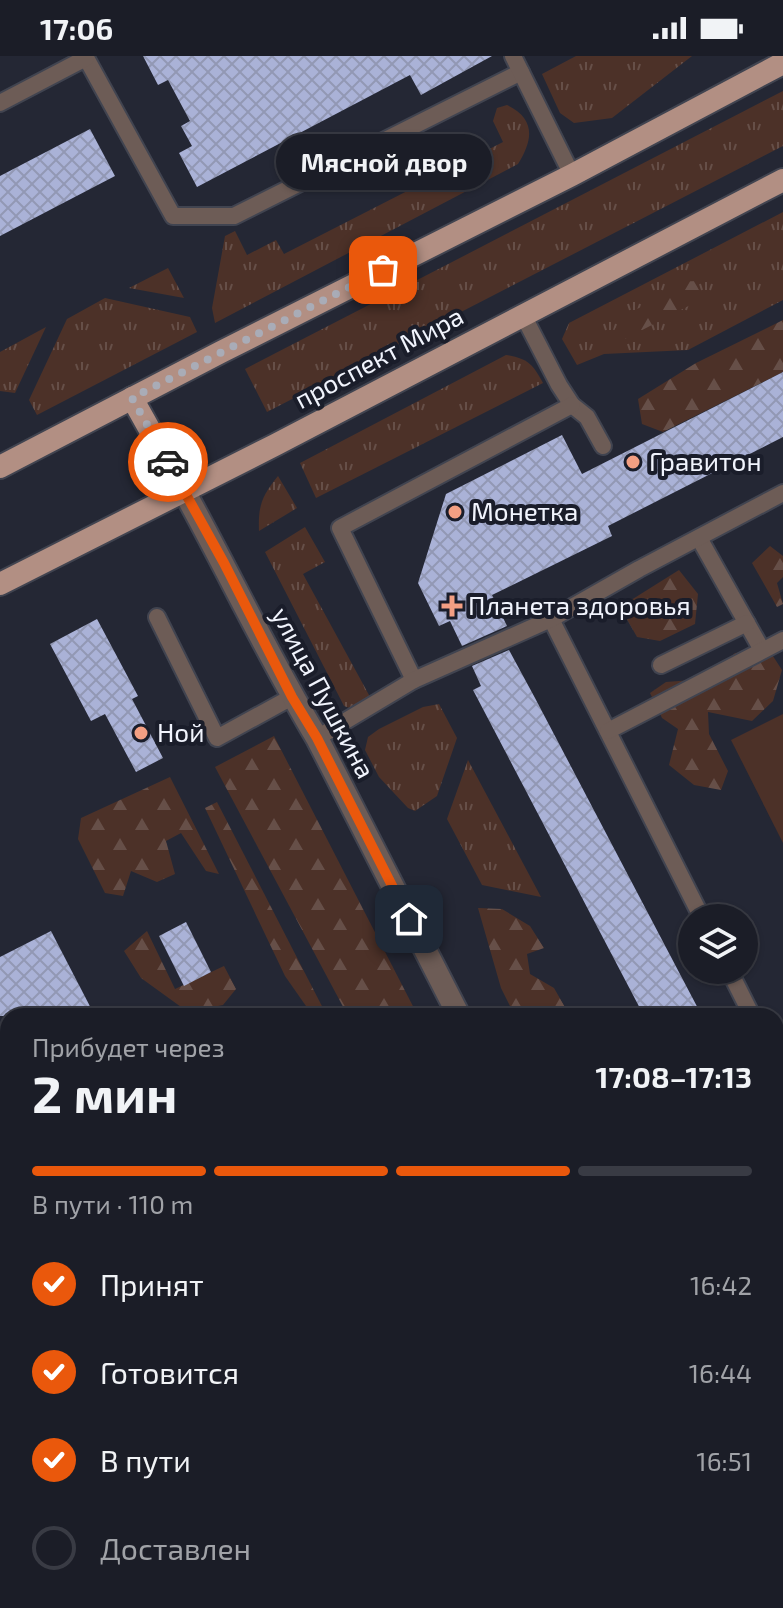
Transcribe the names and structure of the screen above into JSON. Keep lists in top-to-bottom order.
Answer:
{
  "streets": {
    "main road": ["проспект Мира", "улица Пушкина"]
  },
  "crossings": [
    ["проспект Мира", "улица Пушкина"]
  ],
  "places": {
    "other": [
      "Мясной двор",
      "Гравитон",
      "Монетка",
      "Ной"
    ],
    "health": ["Планета здоровья"]
  },
  "page": {
    "status": "17:06",
    "bubble": "Мясной двор",
    "heading": ["2 мин", "Прибудет через", "17:08–17:13"],
    "bar": "В пути · 110 m",
    "list": [
      ["Принят", "16:42"],
      ["Готовится", "16:44"],
      ["В пути", "16:51"],
      "Доставлен"
    ]
  }
}
